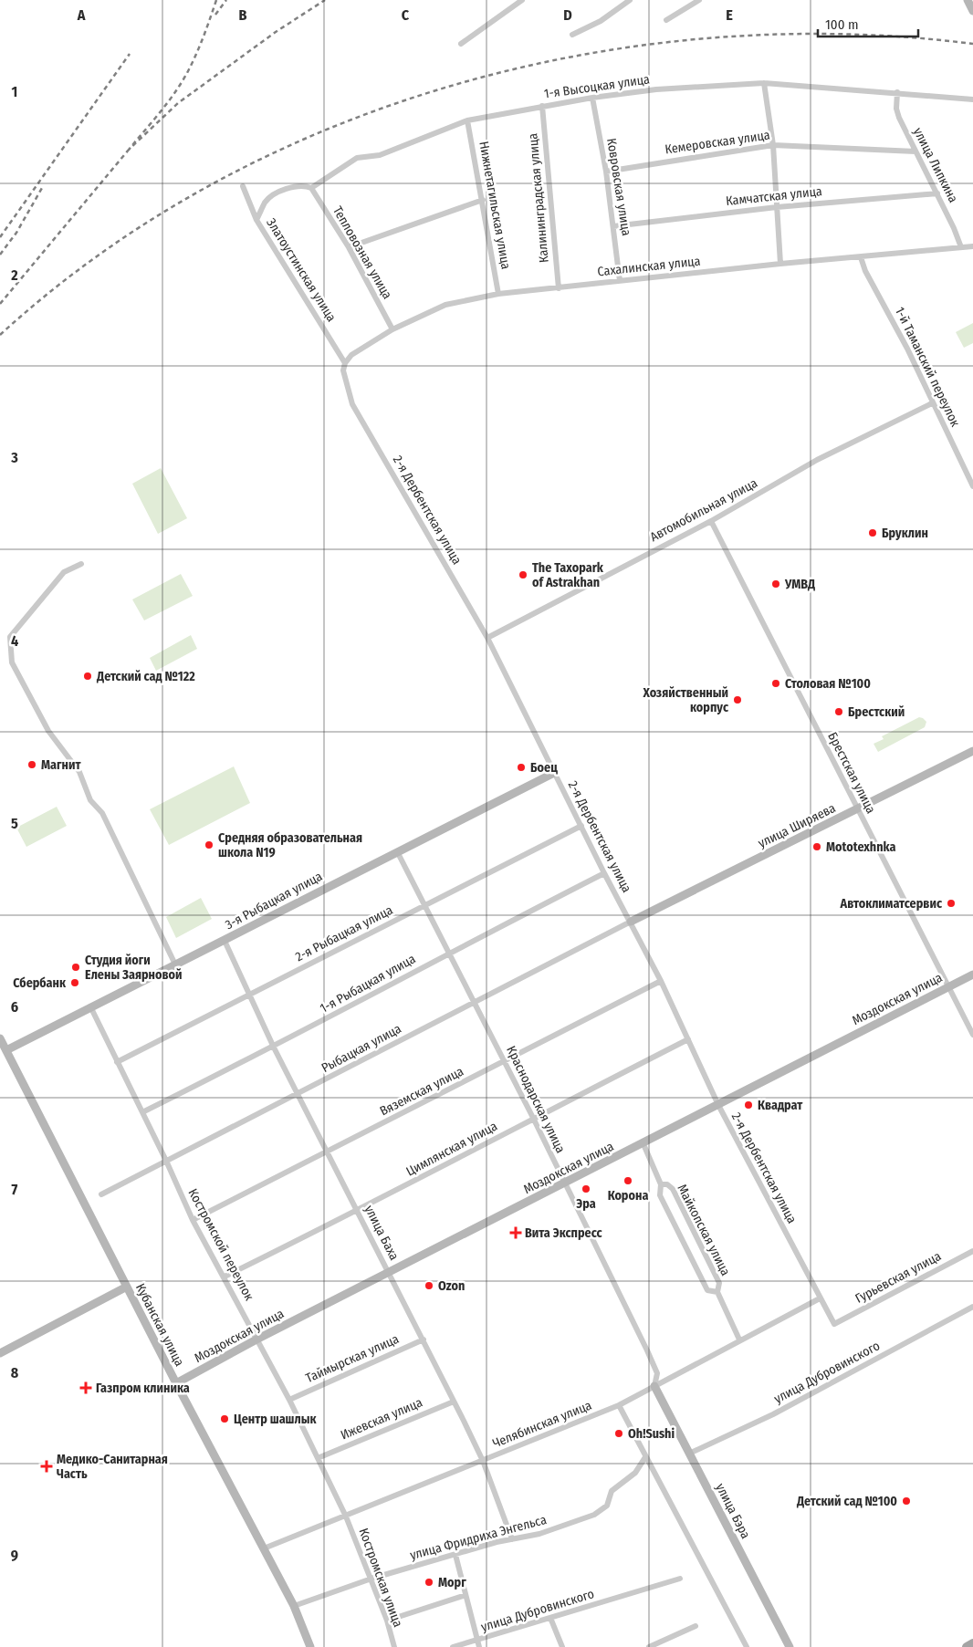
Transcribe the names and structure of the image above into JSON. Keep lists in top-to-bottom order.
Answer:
{
  "streets": {
    "main road": [
      "улица Ширяева",
      "3-я Рыбацкая улица",
      "Моздокская улица",
      "Кубанская улица",
      "улица Бэра"
    ],
    "street": [
      "1-я Высоцкая улица",
      "Кемеровская улица",
      "улица Липкина",
      "Ковровская улица",
      "Камчатская улица",
      "Калининградская улица",
      "Нижнетагильская улица",
      "Тепловозная улица",
      "Сахалинская улица",
      "Златоустинская улица",
      "1-й Таманский переулок",
      "2-я Дербентская улица",
      "Автомобильная улица",
      "Брестская улица",
      "2-я Рыбацкая улица",
      "1-я Рыбацкая улица",
      "Рыбацкая улица",
      "Вяземская улица",
      "Краснодарская улица",
      "Цимлянская улица",
      "Майкопская улица",
      "улица Баха",
      "Костромской переулок",
      "Гурьевская улица",
      "Таймырская улица",
      "улица Дубровинского",
      "Ижевская улица",
      "Челябинская улица",
      "улица Фридриха Энгельса",
      "Костромская улица"
    ]
  },
  "crossings": [
    ["1-я Высоцкая улица", "улица Липкина"],
    ["1-я Высоцкая улица", "Ковровская улица"],
    ["1-я Высоцкая улица", "Калининградская улица"],
    ["1-я Высоцкая улица", "Нижнетагильская улица"],
    ["1-я Высоцкая улица", "Тепловозная улица"],
    ["1-я Высоцкая улица", "Златоустинская улица"],
    ["Кемеровская улица", "улица Липкина"],
    ["Кемеровская улица", "Ковровская улица"],
    ["улица Липкина", "Камчатская улица"],
    ["улица Липкина", "Сахалинская улица"],
    ["Ковровская улица", "Камчатская улица"],
    ["Ковровская улица", "Сахалинская улица"],
    ["Калининградская улица", "Сахалинская улица"],
    ["Нижнетагильская улица", "Сахалинская улица"],
    ["Тепловозная улица", "Сахалинская улица"],
    ["Сахалинская улица", "Златоустинская улица"],
    ["Сахалинская улица", "1-й Таманский переулок"],
    ["Сахалинская улица", "2-я Дербентская улица"],
    ["Златоустинская улица", "2-я Дербентская улица"],
    ["1-й Таманский переулок", "Автомобильная улица"],
    ["2-я Дербентская улица", "Автомобильная улица"],
    ["2-я Дербентская улица", "улица Ширяева"],
    ["2-я Дербентская улица", "3-я Рыбацкая улица"],
    ["2-я Дербентская улица", "2-я Рыбацкая улица"],
    ["2-я Дербентская улица", "1-я Рыбацкая улица"],
    ["2-я Дербентская улица", "Моздокская улица"],
    ["2-я Дербентская улица", "Рыбацкая улица"],
    ["2-я Дербентская улица", "Вяземская улица"],
    ["2-я Дербентская улица", "Цимлянская улица"],
    ["2-я Дербентская улица", "Гурьевская улица"],
    ["2-я Дербентская улица", "Челябинская улица"],
    ["Автомобильная улица", "Брестская улица"],
    ["Брестская улица", "улица Ширяева"],
    ["Брестская улица", "Моздокская улица"],
    ["улица Ширяева", "Рыбацкая улица"],
    ["3-я Рыбацкая улица", "Краснодарская улица"],
    ["3-я Рыбацкая улица", "улица Баха"],
    ["3-я Рыбацкая улица", "Костромской переулок"],
    ["3-я Рыбацкая улица", "Кубанская улица"],
    ["2-я Рыбацкая улица", "Краснодарская улица"],
    ["2-я Рыбацкая улица", "улица Баха"],
    ["2-я Рыбацкая улица", "Костромской переулок"],
    ["1-я Рыбацкая улица", "Краснодарская улица"],
    ["1-я Рыбацкая улица", "улица Баха"],
    ["1-я Рыбацкая улица", "Костромской переулок"],
    ["Моздокская улица", "Краснодарская улица"],
    ["Моздокская улица", "Майкопская улица"],
    ["Моздокская улица", "улица Баха"],
    ["Моздокская улица", "Костромской переулок"],
    ["Моздокская улица", "Кубанская улица"],
    ["Рыбацкая улица", "Краснодарская улица"],
    ["Рыбацкая улица", "улица Баха"],
    ["Рыбацкая улица", "Костромской переулок"],
    ["Вяземская улица", "Краснодарская улица"],
    ["Вяземская улица", "улица Баха"],
    ["Вяземская улица", "Костромской переулок"],
    ["Краснодарская улица", "Цимлянская улица"],
    ["Краснодарская улица", "Челябинская улица"],
    ["Краснодарская улица", "улица Бэра"],
    ["Цимлянская улица", "улица Баха"],
    ["Цимлянская улица", "Костромской переулок"],
    ["Майкопская улица", "Челябинская улица"],
    ["улица Баха", "Таймырская улица"],
    ["улица Баха", "Ижевская улица"],
    ["улица Баха", "Челябинская улица"],
    ["улица Баха", "улица Фридриха Энгельса"],
    ["Костромской переулок", "Таймырская улица"],
    ["Костромской переулок", "Ижевская улица"],
    ["Костромской переулок", "Челябинская улица"],
    ["Костромской переулок", "Костромская улица"],
    ["Кубанская улица", "Челябинская улица"],
    ["Кубанская улица", "улица Фридриха Энгельса"],
    ["улица Дубровинского", "улица Бэра"],
    ["Челябинская улица", "улица Бэра"],
    ["Челябинская улица", "Костромская улица"],
    ["улица Фридриха Энгельса", "Костромская улица"]
  ],
  "places": {
    "other": [
      "Бруклин",
      "The Taxopark of Astrakhan",
      "УМВД",
      "Детский сад №122",
      "Столовая №100",
      "Хозяйственный корпус",
      "Брестский",
      "Магнит",
      "Боец",
      "Средняя образовательная школа N19",
      "Mototexhnka",
      "Автоклиматсервис",
      "Студия йоги Елены Заярновой",
      "Сбербанк",
      "Квадрат",
      "Корона",
      "Эра",
      "Ozon",
      "Центр шашлык",
      "Oh!Sushi",
      "Детский сад №100",
      "Морг"
    ],
    "health": ["Вита Экспресс", "Газпром клиника", "Медико-Санитарная Часть"]
  },
  "scale_bar": "100 m",
  "grid": {
    "columns": [
      "A",
      "B",
      "C",
      "D",
      "E"
    ],
    "rows": [
      "1",
      "2",
      "3",
      "4",
      "5",
      "6",
      "7",
      "8",
      "9"
    ]
  }
}
